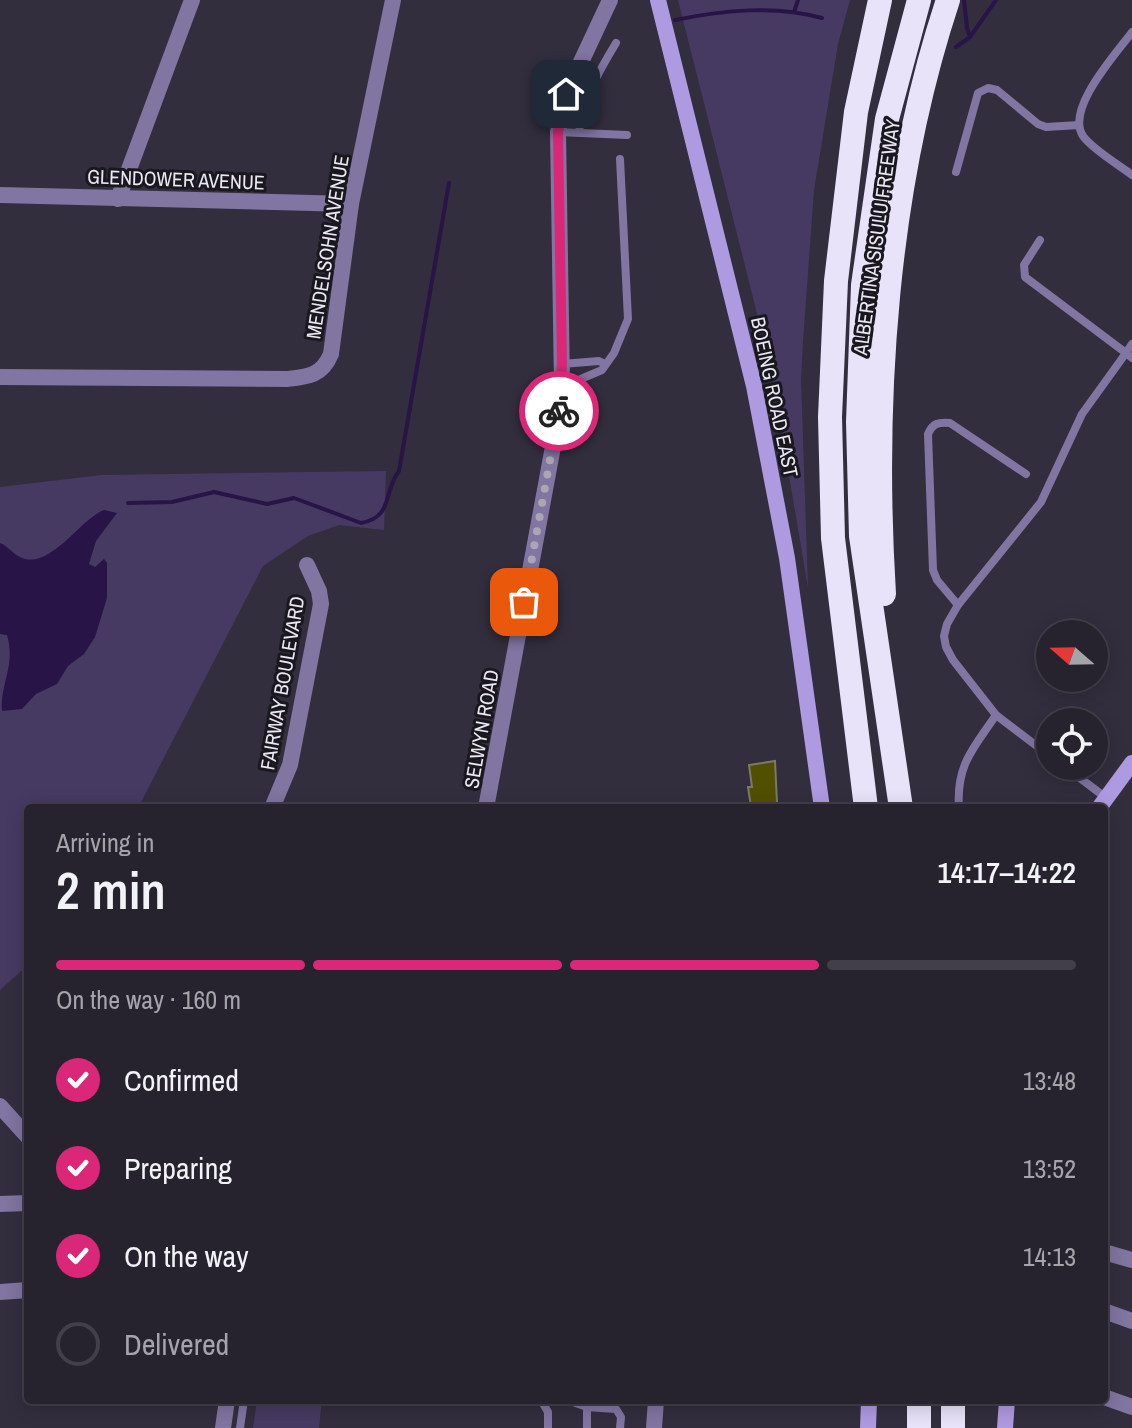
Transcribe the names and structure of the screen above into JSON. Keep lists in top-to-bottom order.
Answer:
{
  "streets": {
    "highway": ["ALBERTINA SISULU FREEWAY"],
    "main road": ["BOEING ROAD EAST"],
    "street": [
      "GLENDOWER AVENUE",
      "MENDELSOHN AVENUE",
      "FAIRWAY BOULEVARD",
      "SELWYN ROAD"
    ]
  },
  "crossings": [
    ["GLENDOWER AVENUE", "MENDELSOHN AVENUE"]
  ],
  "north": "left",
  "page": {
    "heading": ["2 min", "Arriving in", "14:17–14:22"],
    "bar": "On the way · 160 m",
    "list": [
      ["Confirmed", "13:48"],
      ["Preparing", "13:52"],
      ["On the way", "14:13"],
      "Delivered"
    ]
  }
}
